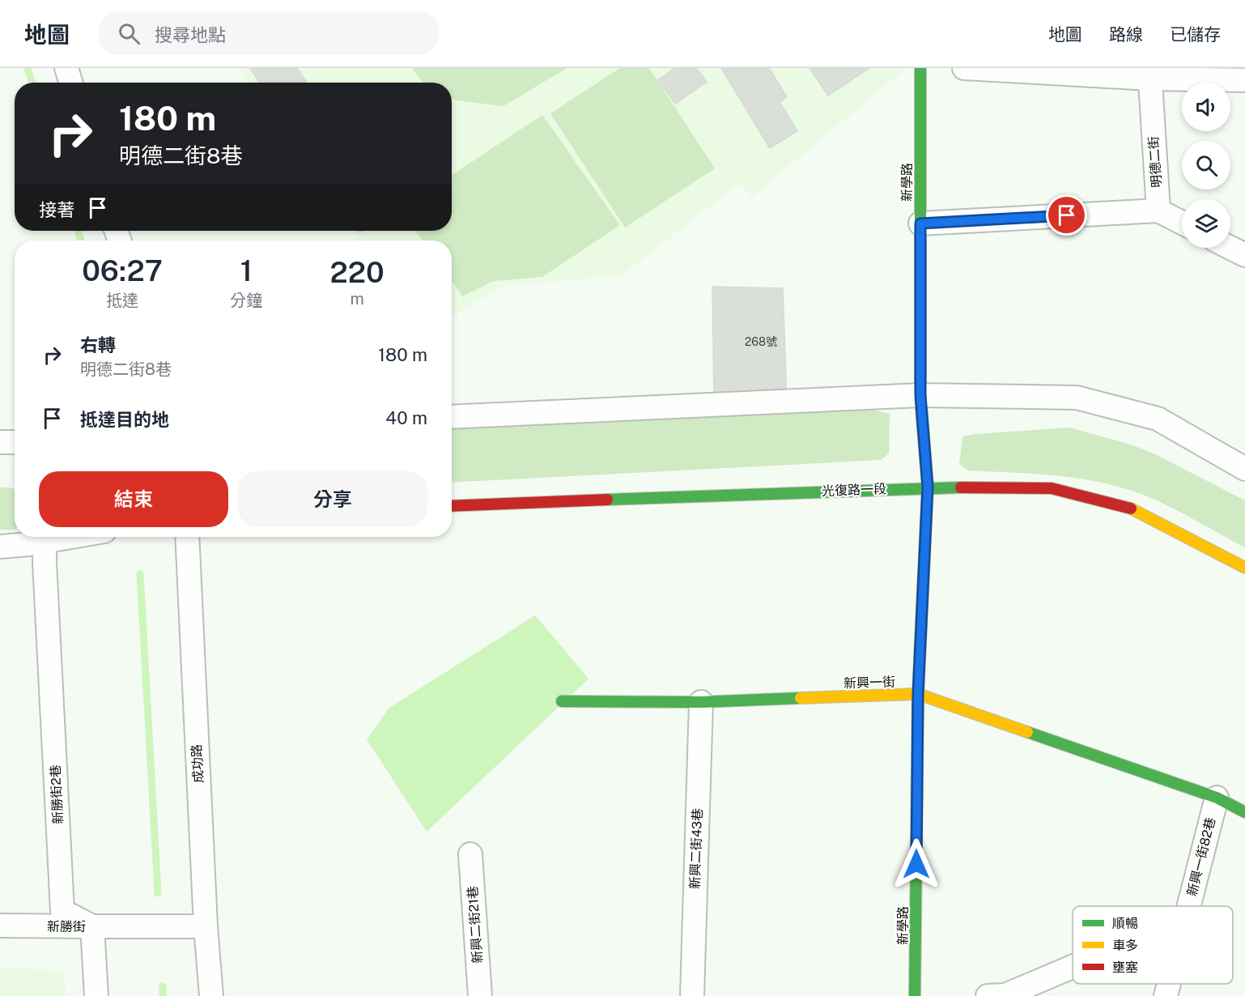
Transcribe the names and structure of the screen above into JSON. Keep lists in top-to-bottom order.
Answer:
{
  "streets": {
    "street": [
      "明德二街",
      "新學路",
      "光復路一段",
      "新興一街",
      "成功路",
      "新勝街2巷",
      "新興二街43巷",
      "新興一街82巷",
      "新興二街21巷",
      "新勝街"
    ]
  },
  "crossings": [
    ["新學路", "光復路一段"],
    ["新學路", "新興一街"],
    ["新興一街", "新興二街43巷"],
    ["新興一街", "新興一街82巷"],
    ["成功路", "新勝街2巷"],
    ["新勝街2巷", "新勝街"]
  ],
  "house_numbers": ["268號"],
  "legend": ["順暢", "車多", "壅塞"],
  "page": {
    "header": "地圖",
    "search": "搜尋地點",
    "nav": ["地圖", "路線", "已儲存"],
    "turn": ["180 m", "明德二街8巷"],
    "then": "接著",
    "eta": [
      "06:27",
      "抵達",
      "1",
      "分鐘",
      "220",
      "m"
    ],
    "list": [
      {
        "name": "右轉",
        "note": "明德二街8巷",
        "value": "180 m"
      },
      {
        "name": "抵達目的地",
        "value": "40 m"
      }
    ],
    "buttons": ["結束", "分享"]
  }
}
